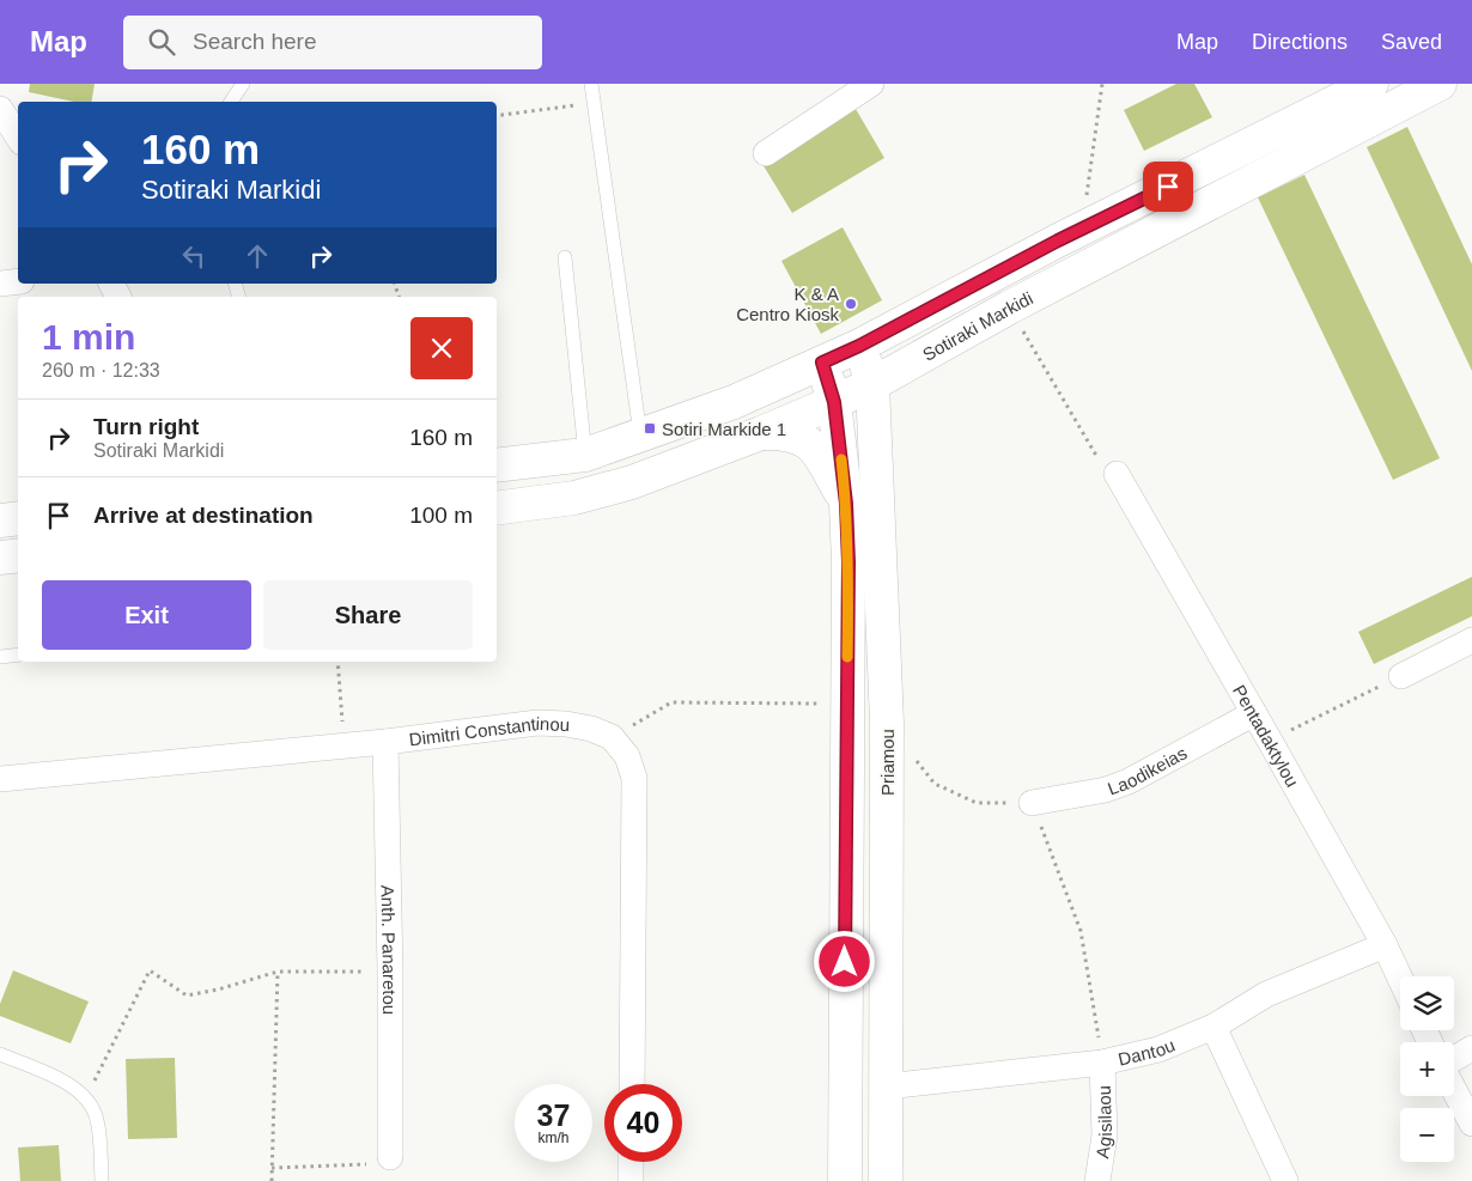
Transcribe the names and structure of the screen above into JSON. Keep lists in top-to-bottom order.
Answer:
{
  "streets": {
    "street": [
      "Sotiraki Markidi",
      "Dimitri Constantinou",
      "Pentadaktylou",
      "Priamou",
      "Laodikeias",
      "Anth. Panaretou",
      "Dantou",
      "Agisilaou"
    ]
  },
  "crossings": [
    ["Sotiraki Markidi", "Priamou"],
    ["Dimitri Constantinou", "Anth. Panaretou"],
    ["Pentadaktylou", "Laodikeias"],
    ["Pentadaktylou", "Dantou"],
    ["Priamou", "Dantou"],
    ["Dantou", "Agisilaou"]
  ],
  "places": {
    "other": ["K & A Centro Kiosk"],
    "transit": ["Sotiri Markide 1"]
  },
  "page": {
    "header": "Map",
    "search": "Search here",
    "nav": ["Map", "Directions", "Saved"],
    "turn": ["160 m", "Sotiraki Markidi"],
    "heading": ["1 min", "260 m · 12:33"],
    "list": [
      {
        "name": "Turn right",
        "note": "Sotiraki Markidi",
        "value": "160 m"
      },
      {
        "name": "Arrive at destination",
        "value": "100 m"
      }
    ],
    "buttons": ["Exit", "Share"],
    "map_buttons": ["+", "−"],
    "speed": "37 km/h",
    "limit": "40"
  }
}
